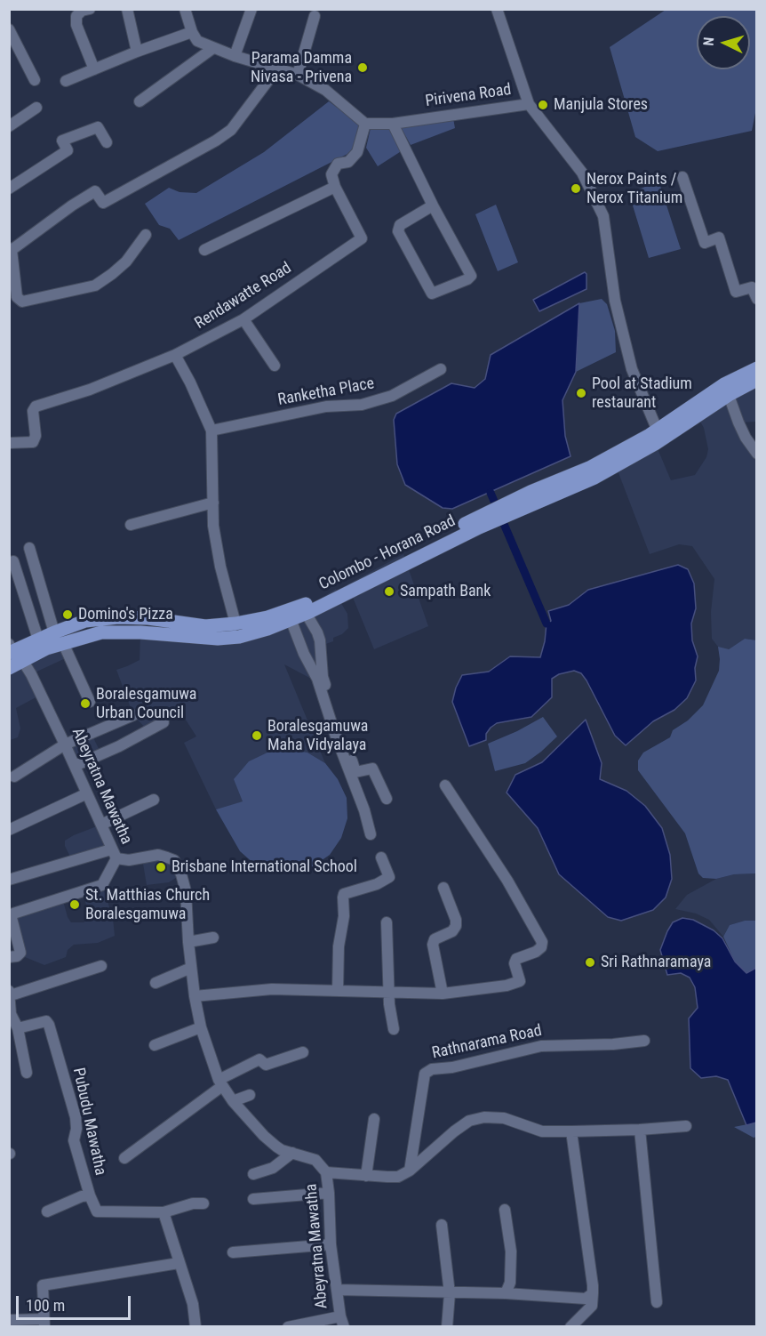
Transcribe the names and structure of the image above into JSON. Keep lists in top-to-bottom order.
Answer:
{
  "streets": {
    "main road": ["Colombo - Horana Road"],
    "street": [
      "Pirivena Road",
      "Rendawatte Road",
      "Ranketha Place",
      "Abeyratna Mawatha",
      "Rathnarama Road",
      "Pubudu Mawatha"
    ]
  },
  "crossings": [
    ["Pirivena Road", "Colombo - Horana Road"],
    ["Colombo - Horana Road", "Abeyratna Mawatha"]
  ],
  "places": [
    "Parama Damma Nivasa - Privena",
    "Manjula Stores",
    "Nerox Paints / Nerox Titanium",
    "Pool at Stadium restaurant",
    "Sampath Bank",
    "Domino's Pizza",
    "Boralesgamuwa Urban Council",
    "Boralesgamuwa Maha Vidyalaya",
    "Brisbane International School",
    "St. Matthias Church Boralesgamuwa",
    "Sri Rathnaramaya"
  ],
  "scale_bar": "100 m",
  "north": "left"
}
